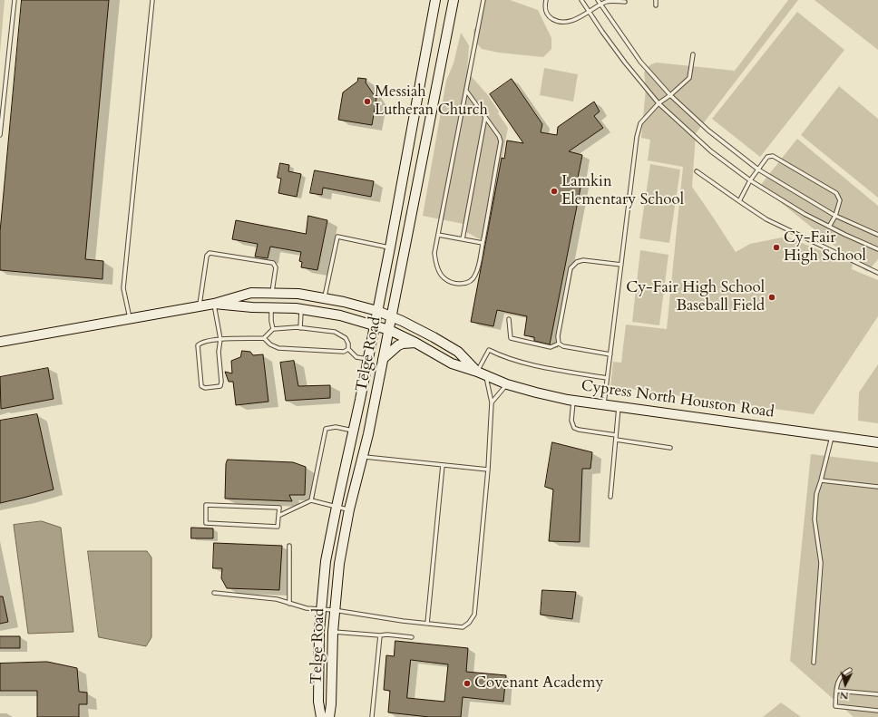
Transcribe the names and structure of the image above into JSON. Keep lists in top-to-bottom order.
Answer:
{
  "streets": {
    "main road": ["Telge Road", "Cypress North Houston Road"]
  },
  "crossings": [
    ["Telge Road", "Cypress North Houston Road"]
  ],
  "places": [
    "Messiah Lutheran Church",
    "Lamkin Elementary School",
    "Cy-Fair High School",
    "Cy-Fair High School Baseball Field",
    "Covenant Academy"
  ],
  "north": "bottom"
}
